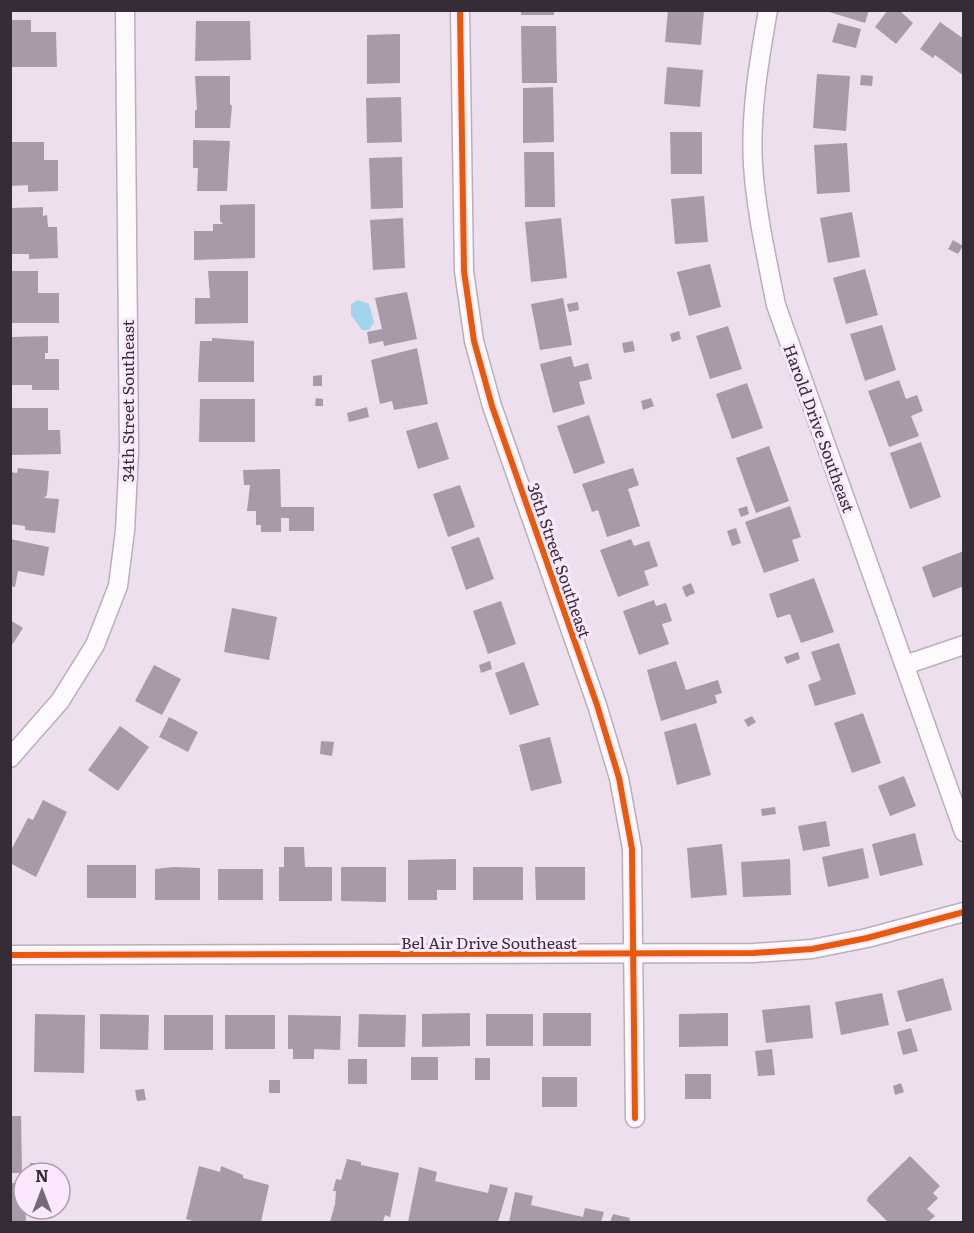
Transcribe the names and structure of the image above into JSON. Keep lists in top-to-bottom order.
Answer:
{
  "streets": {
    "street": [
      "34th Street Southeast",
      "Harold Drive Southeast",
      "36th Street Southeast",
      "Bel Air Drive Southeast"
    ]
  },
  "crossings": [
    ["36th Street Southeast", "Bel Air Drive Southeast"]
  ],
  "north": "top"
}
